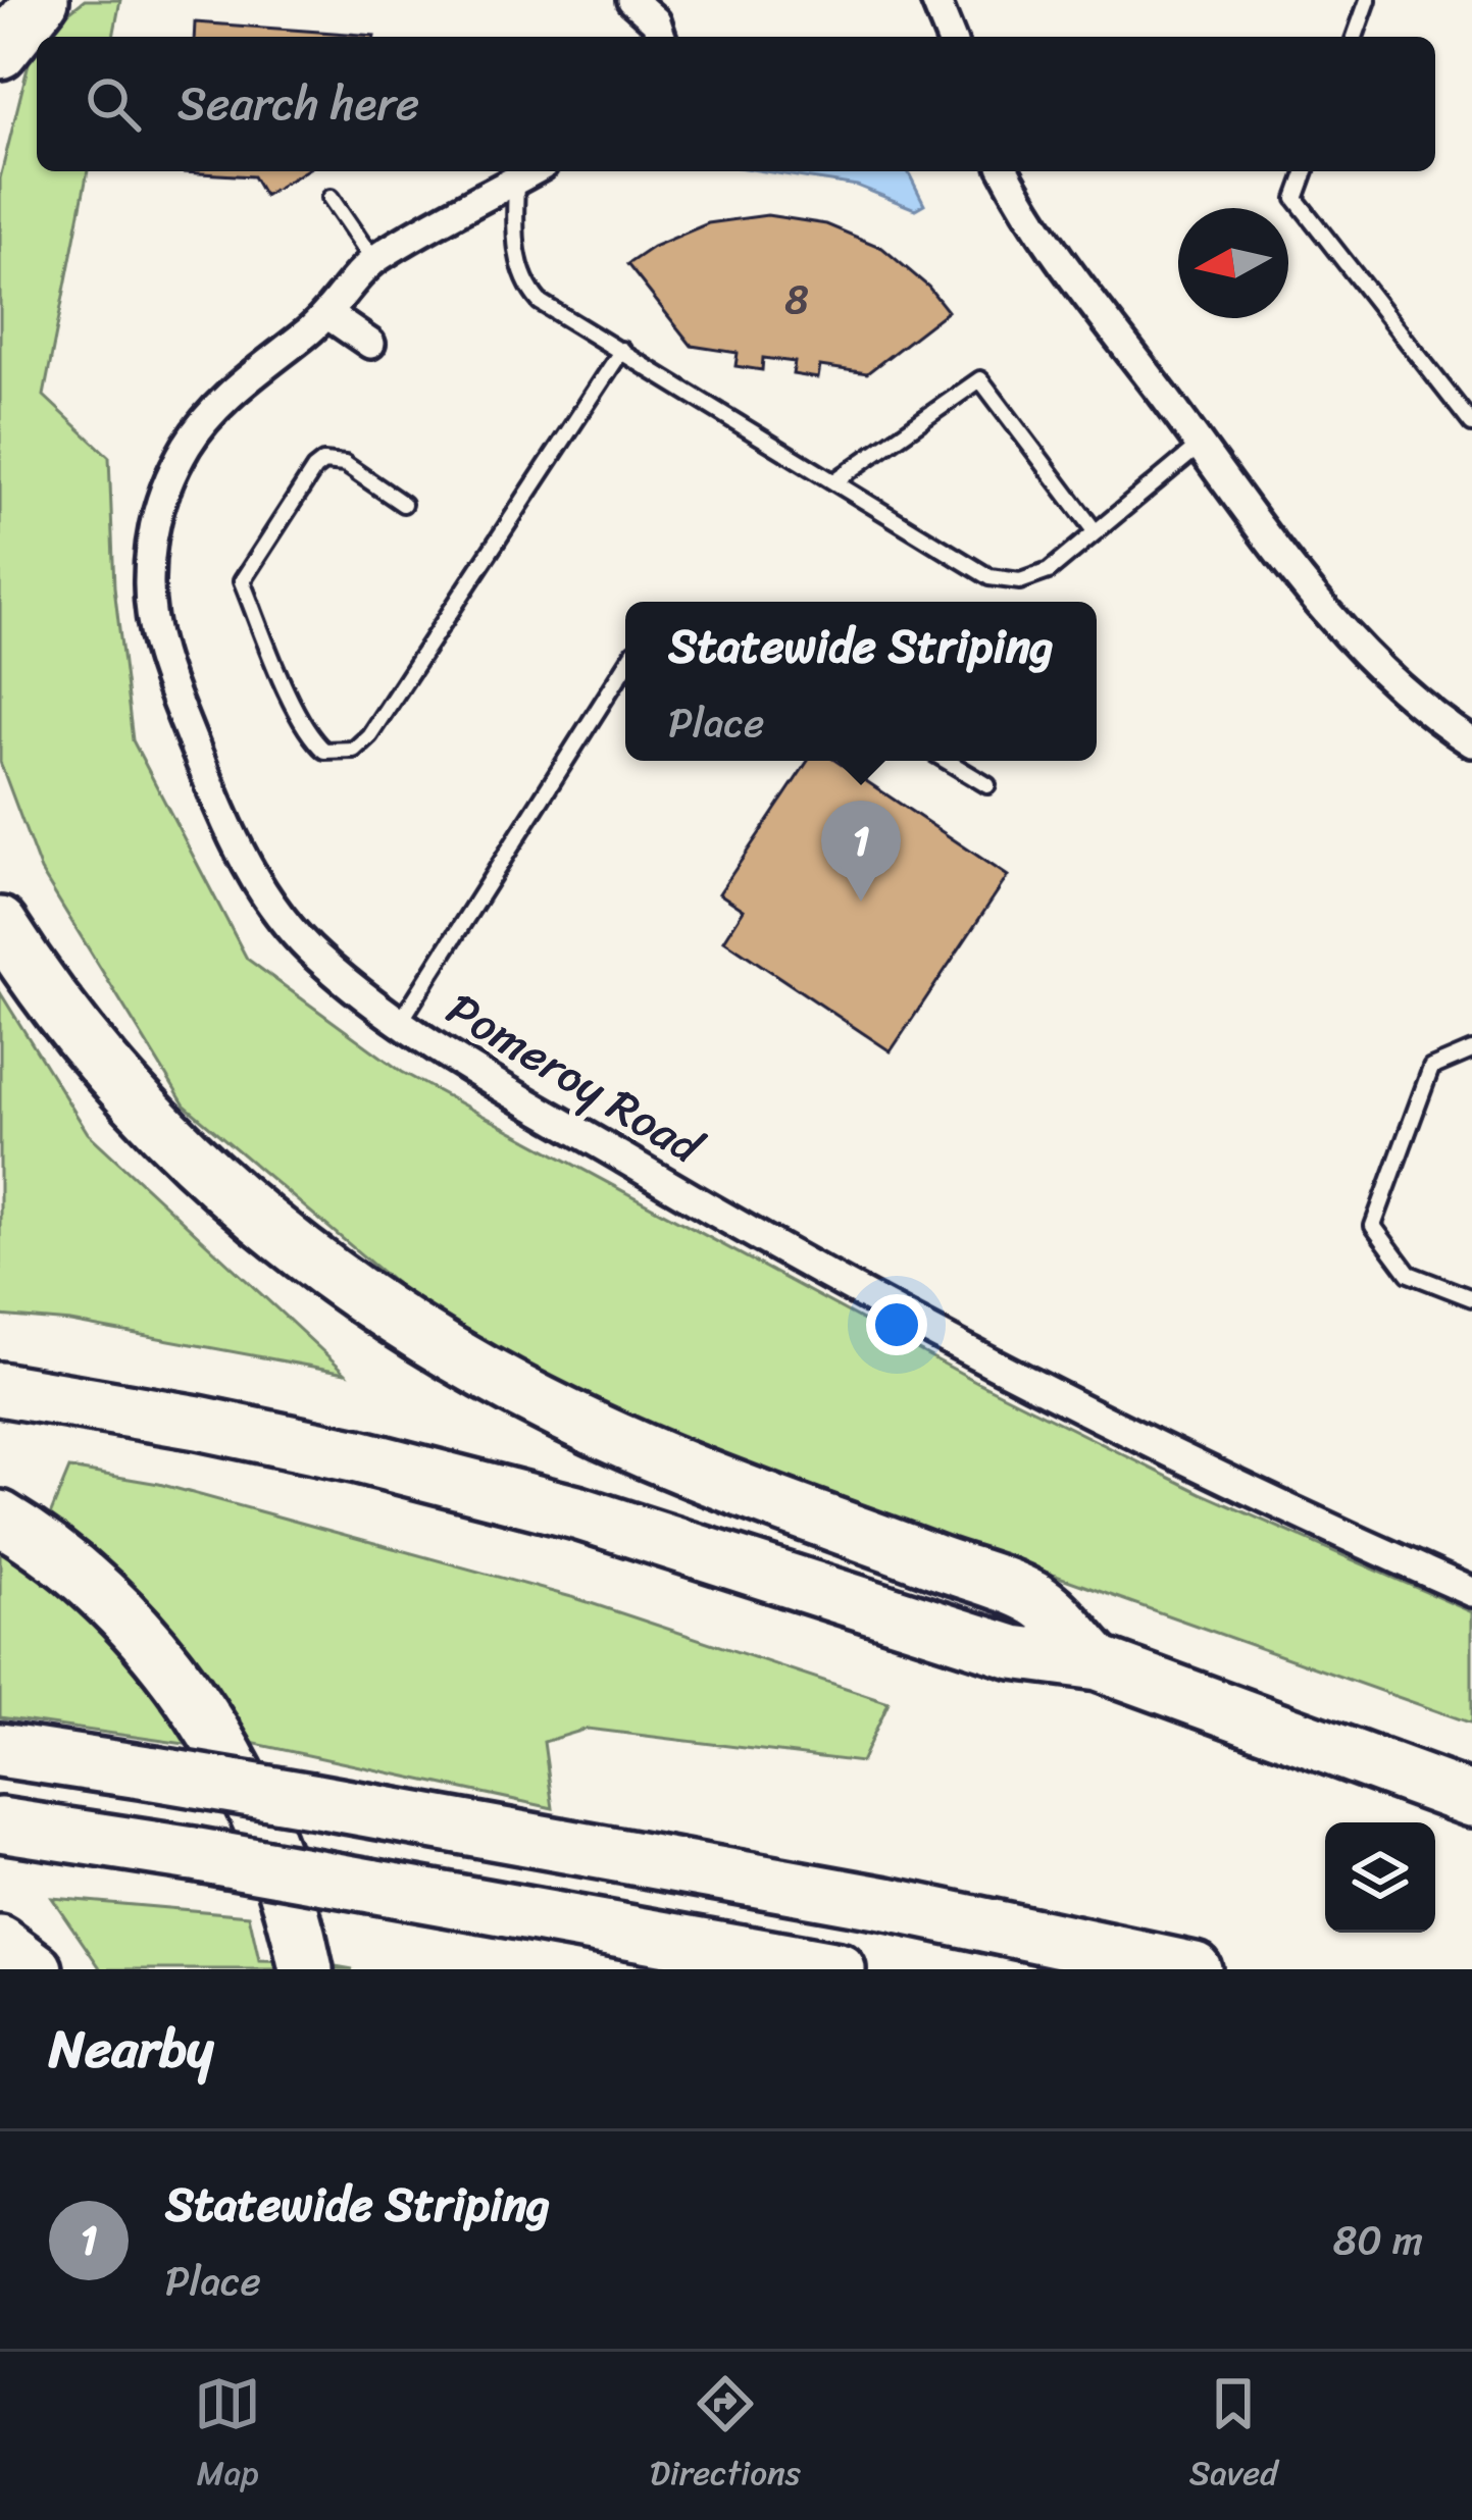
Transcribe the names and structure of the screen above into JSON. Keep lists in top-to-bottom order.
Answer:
{
  "streets": {
    "street": ["Pomeroy Road"]
  },
  "house_numbers": ["8"],
  "north": "left",
  "page": {
    "search": "Search here",
    "popup": ["Statewide Striping", "Place"],
    "pins": "1",
    "heading": "Nearby",
    "list": [
      {
        "mark": "1",
        "name": "Statewide Striping",
        "note": "Place",
        "value": "80 m"
      }
    ],
    "nav": ["Map", "Directions", "Saved"]
  }
}
